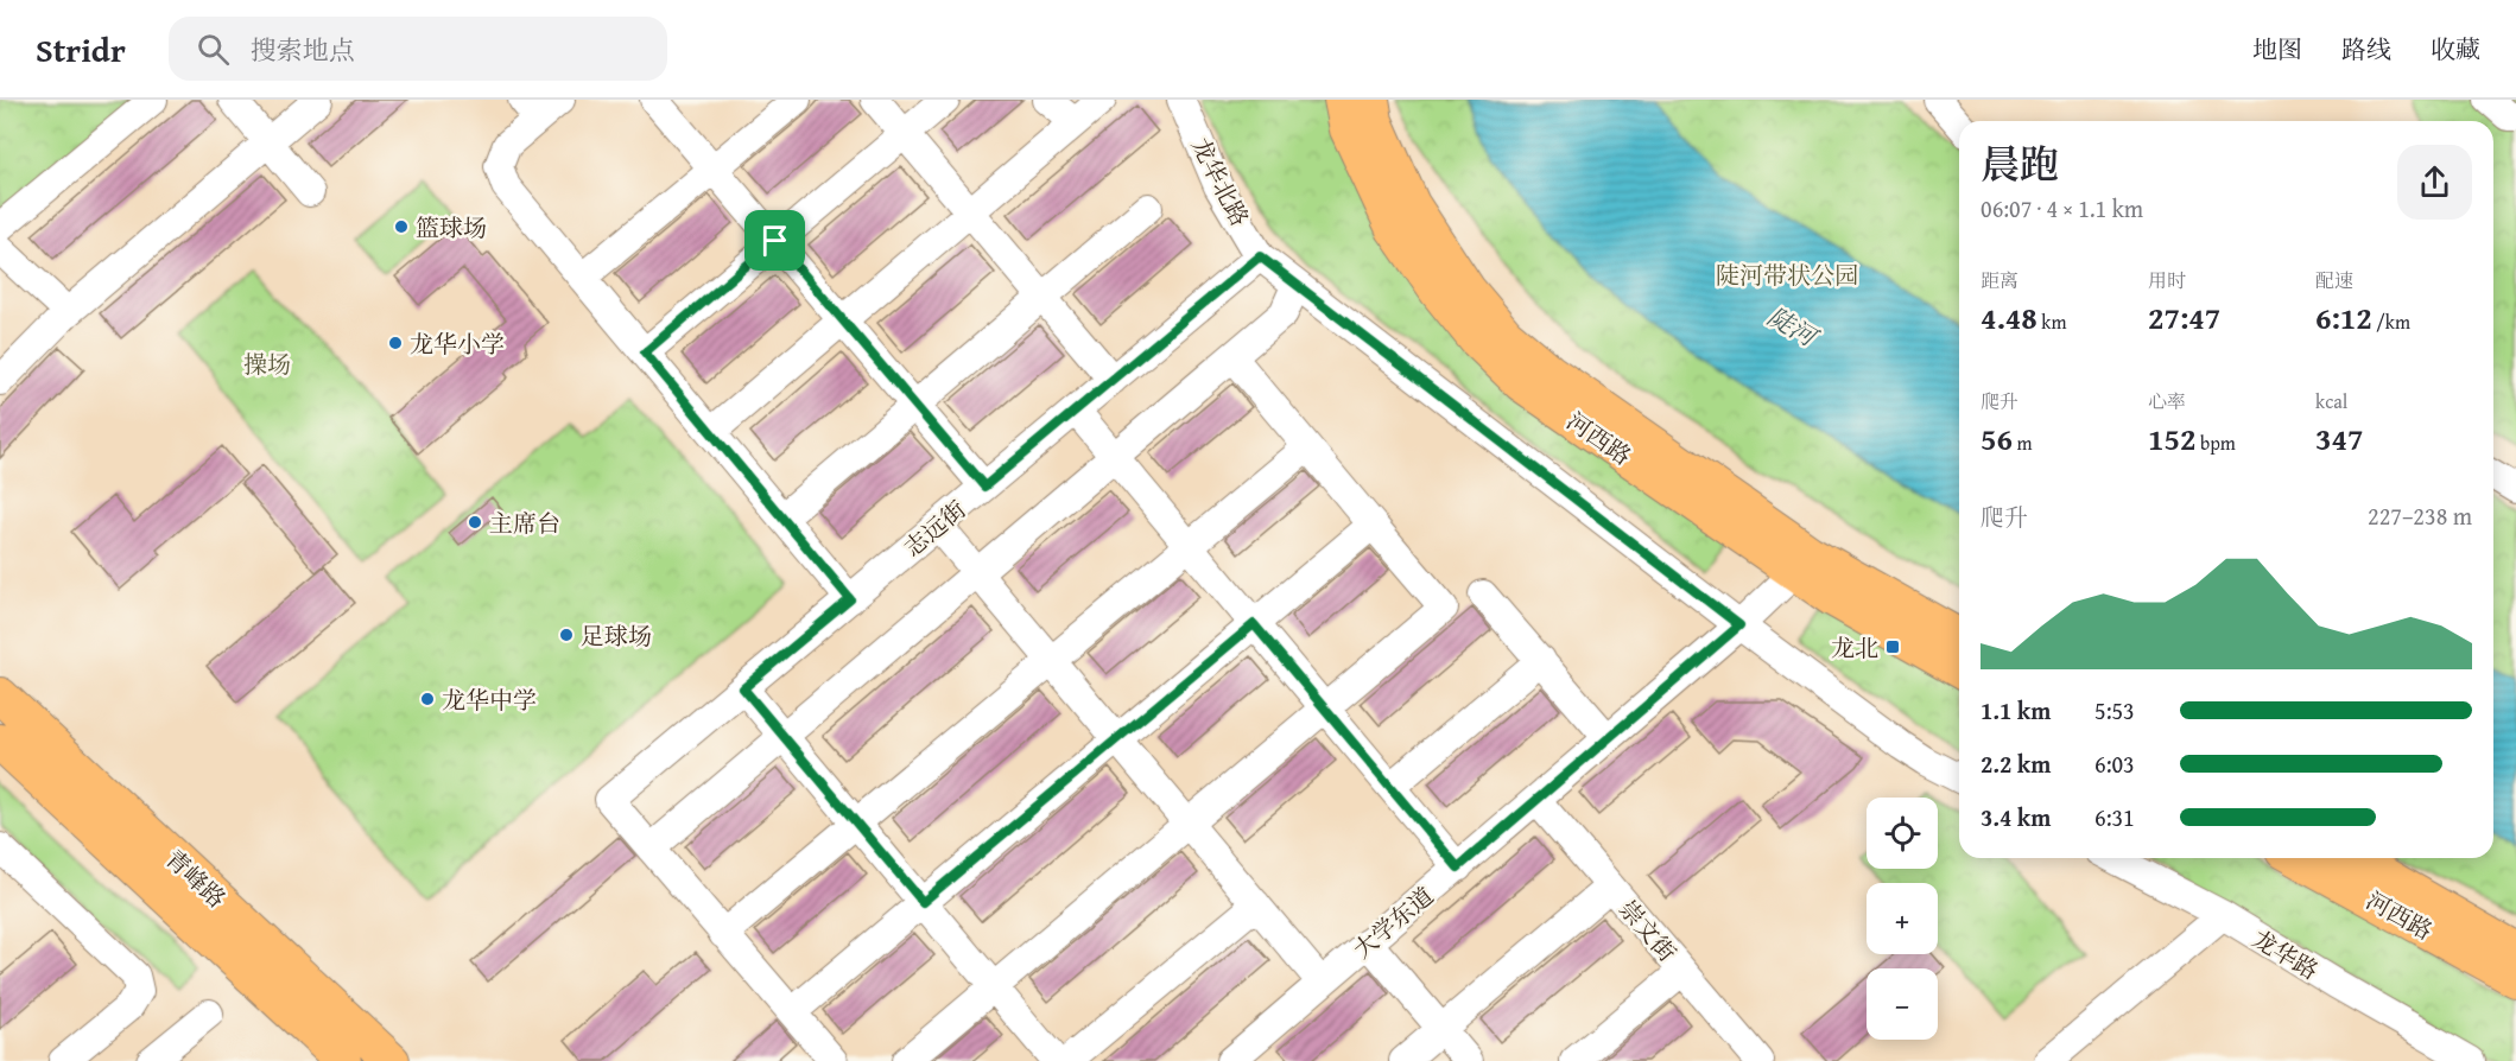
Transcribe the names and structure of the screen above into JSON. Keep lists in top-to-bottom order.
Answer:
{
  "streets": {
    "main road": ["河西路", "青峰路"],
    "street": [
      "龙华北路",
      "志远街",
      "大学东道",
      "崇文街",
      "龙华路"
    ]
  },
  "crossings": [
    ["龙华北路", "志远街"],
    ["龙华北路", "大学东道"],
    ["河西路", "大学东道"],
    ["大学东道", "崇文街"]
  ],
  "water": ["陡河"],
  "parks": ["陡河带状公园", "操场"],
  "places": {
    "other": [
      "篮球场",
      "龙华小学",
      "主席台",
      "足球场",
      "龙华中学"
    ],
    "transit": ["龙北"]
  },
  "page": {
    "header": "Stridr",
    "search": "搜索地点",
    "nav": ["地图", "路线", "收藏"],
    "heading": ["晨跑", "06:07 · 4 × 1.1 km"],
    "stats": [
      ["距离", "4.48 km"],
      ["用时", "27:47"],
      ["配速", "6:12 /km"],
      ["爬升", "56 m"],
      ["心率", "152 bpm"],
      ["kcal", "347"]
    ],
    "chart": ["爬升", "227–238 m"],
    "list": [
      {
        "name": "1.1 km",
        "note": "5:53"
      },
      {
        "name": "2.2 km",
        "note": "6:03"
      },
      {
        "name": "3.4 km",
        "note": "6:31"
      }
    ],
    "map_buttons": ["+", "−"]
  }
}
